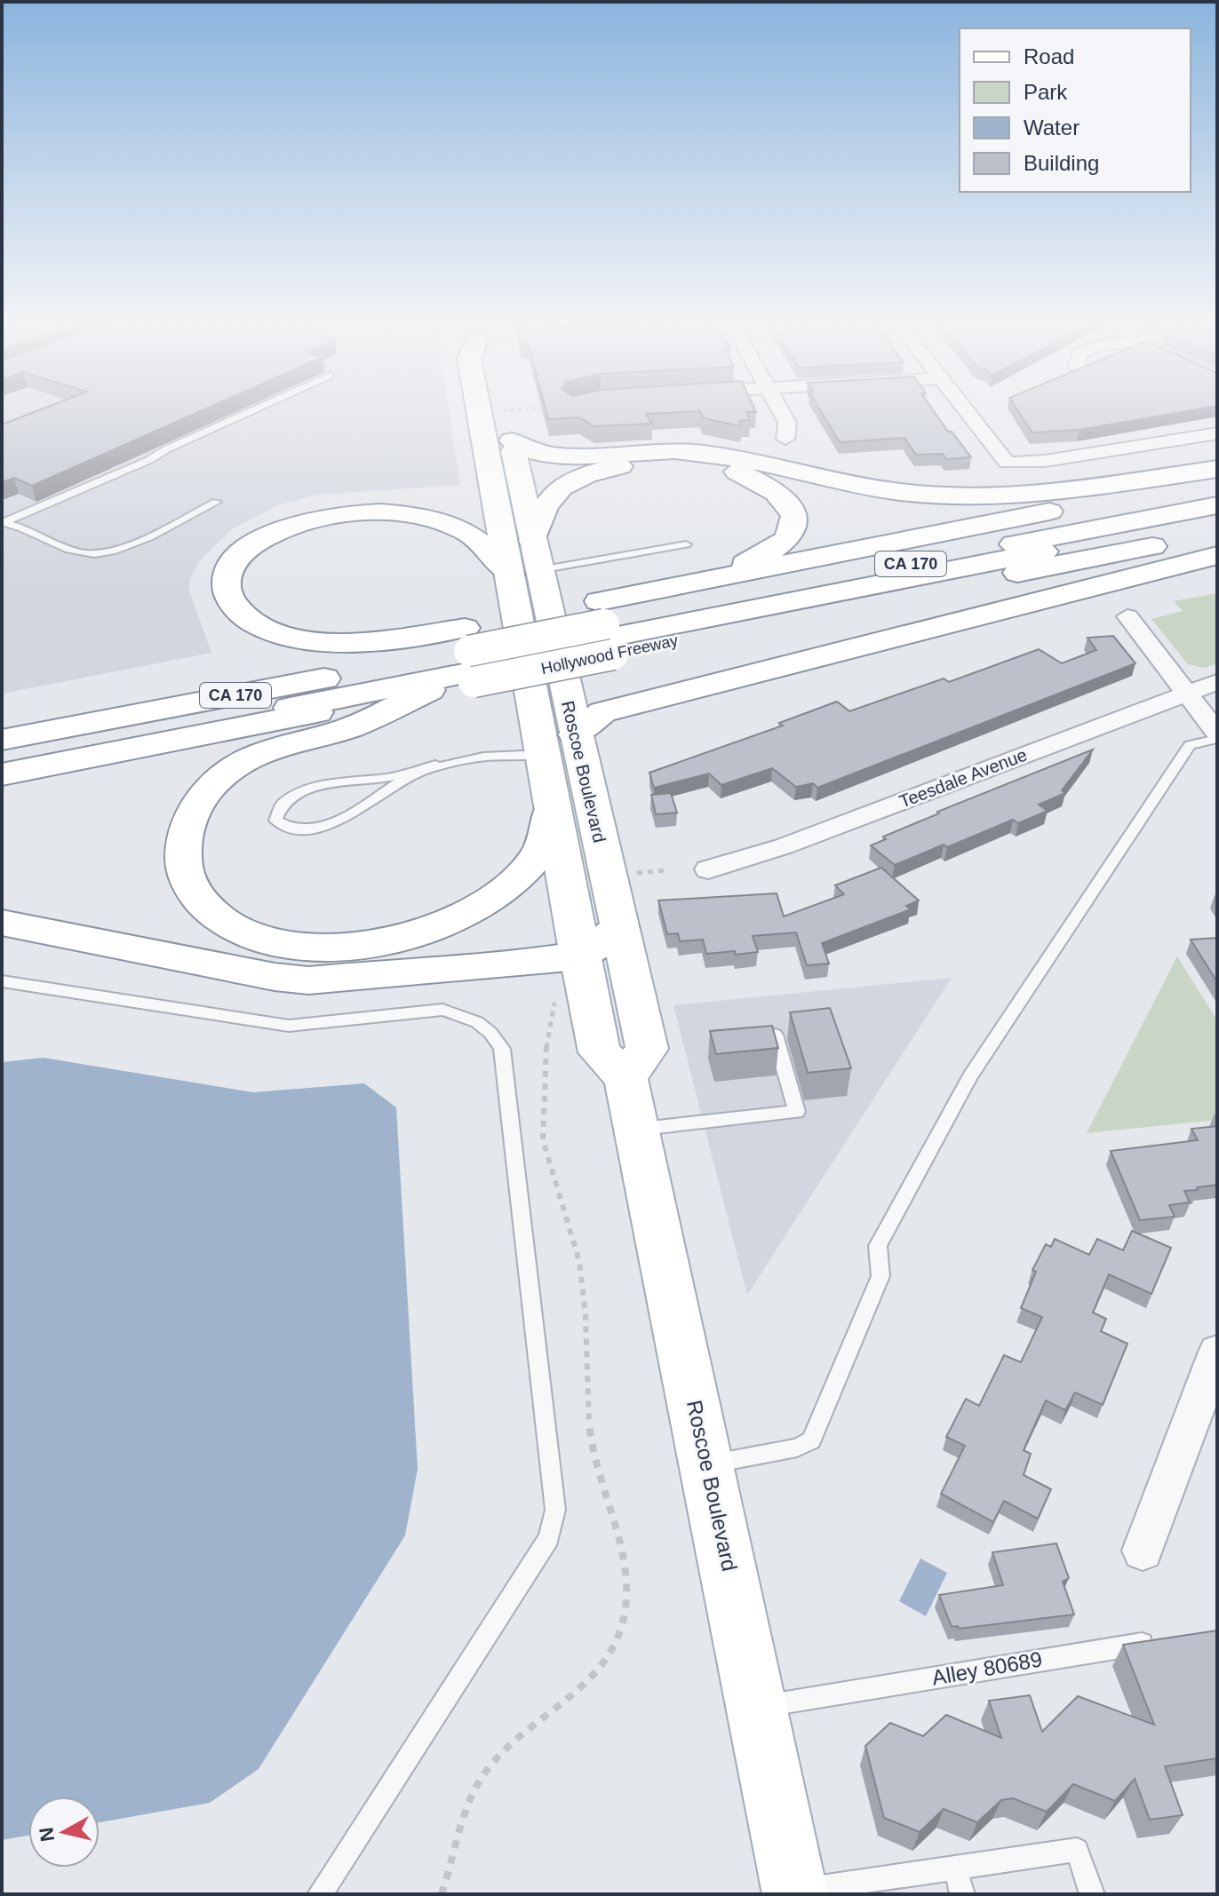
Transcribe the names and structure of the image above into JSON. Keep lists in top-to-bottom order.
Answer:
{
  "streets": {
    "main road": ["CA 170", "Hollywood Freeway", "Roscoe Boulevard"],
    "street": ["Teesdale Avenue"],
    "lane": ["Alley 80689"]
  },
  "crossings": [
    ["Roscoe Boulevard", "Alley 80689"]
  ],
  "legend": [
    "Road",
    "Park",
    "Water",
    "Building"
  ],
  "north": "left"
}
